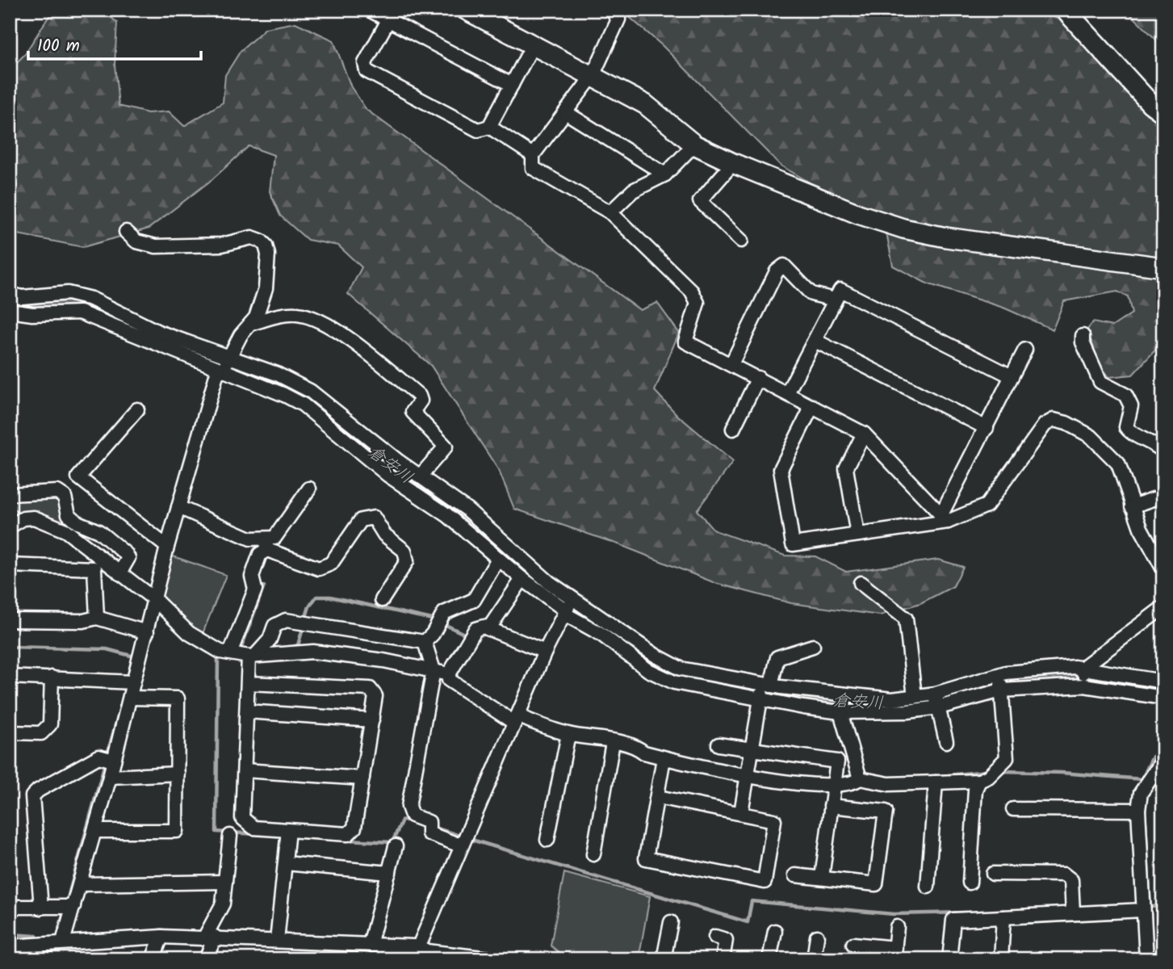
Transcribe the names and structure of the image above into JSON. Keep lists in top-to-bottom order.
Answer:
{
  "water": ["倉安川"],
  "scale_bar": "100 m"
}
